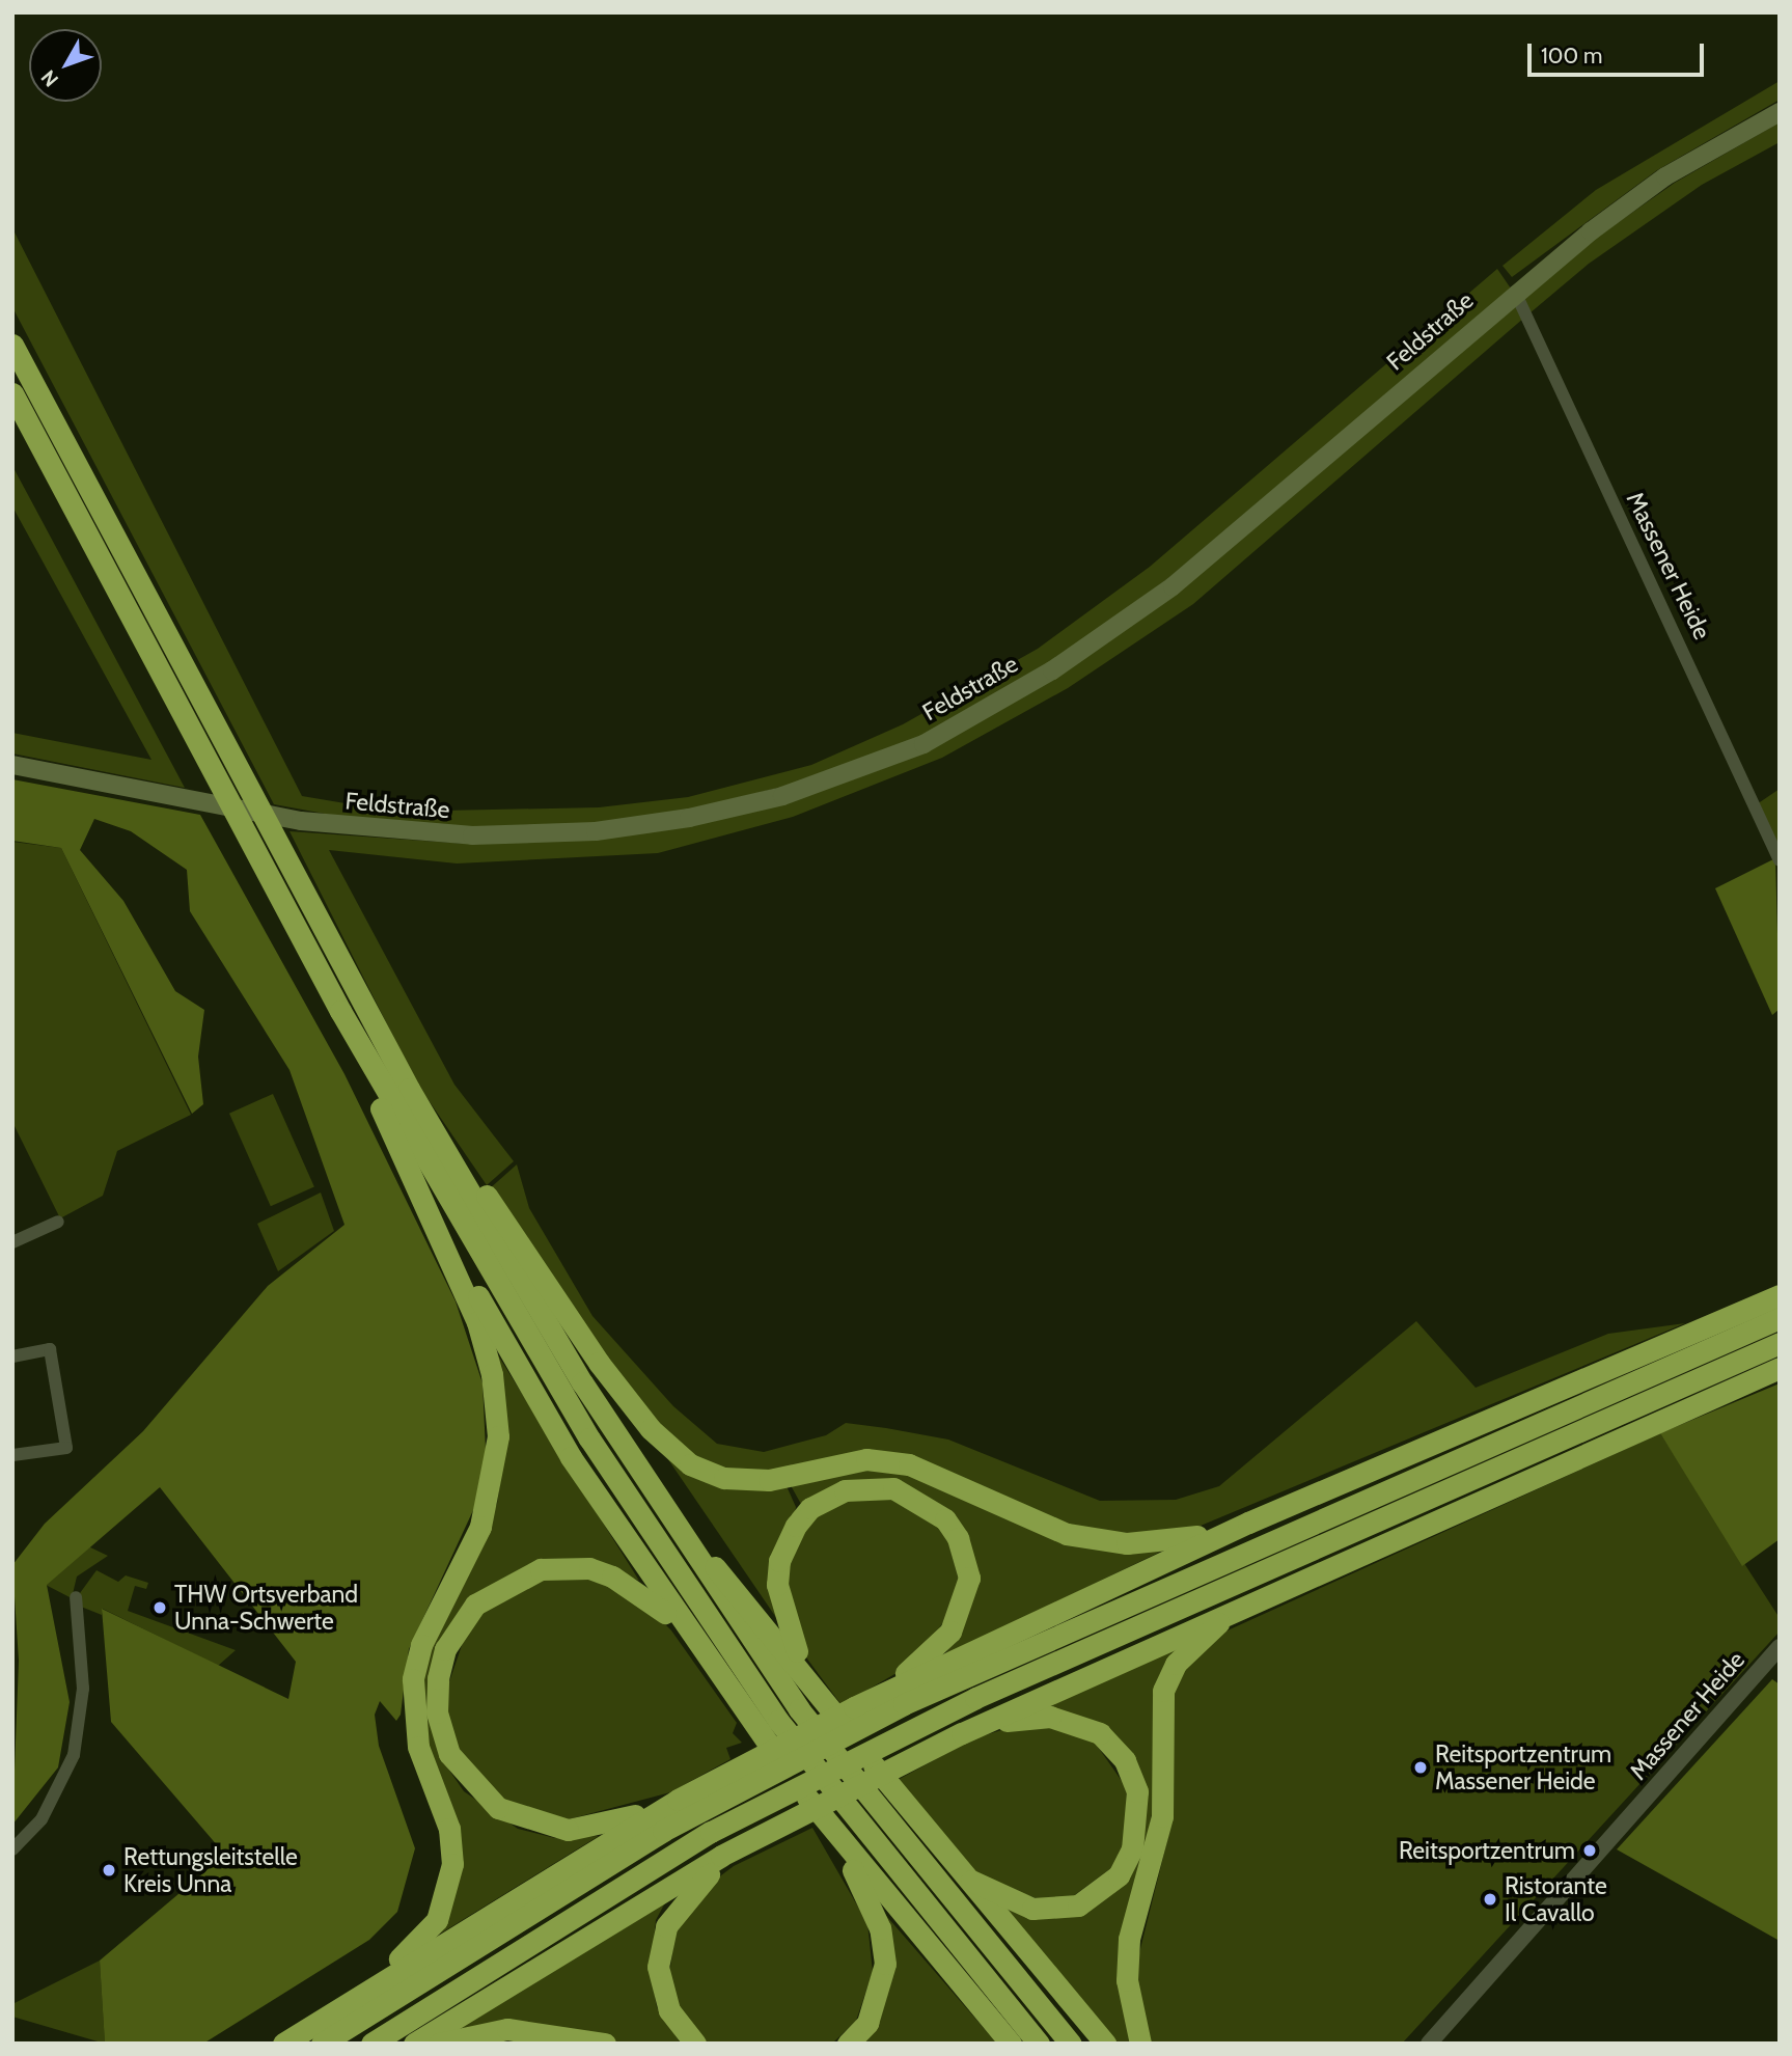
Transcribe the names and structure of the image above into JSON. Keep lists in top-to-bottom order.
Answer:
{
  "streets": {
    "main road": ["Feldstraße"],
    "street": ["Massener Heide"]
  },
  "crossings": [
    ["Feldstraße", "Massener Heide"]
  ],
  "places": [
    "THW Ortsverband Unna-Schwerte",
    "Reitsportzentrum Massener Heide",
    "Reitsportzentrum",
    "Rettungsleitstelle Kreis Unna",
    "Ristorante Il Cavallo"
  ],
  "scale_bar": "100 m",
  "north": "bottom left"
}
